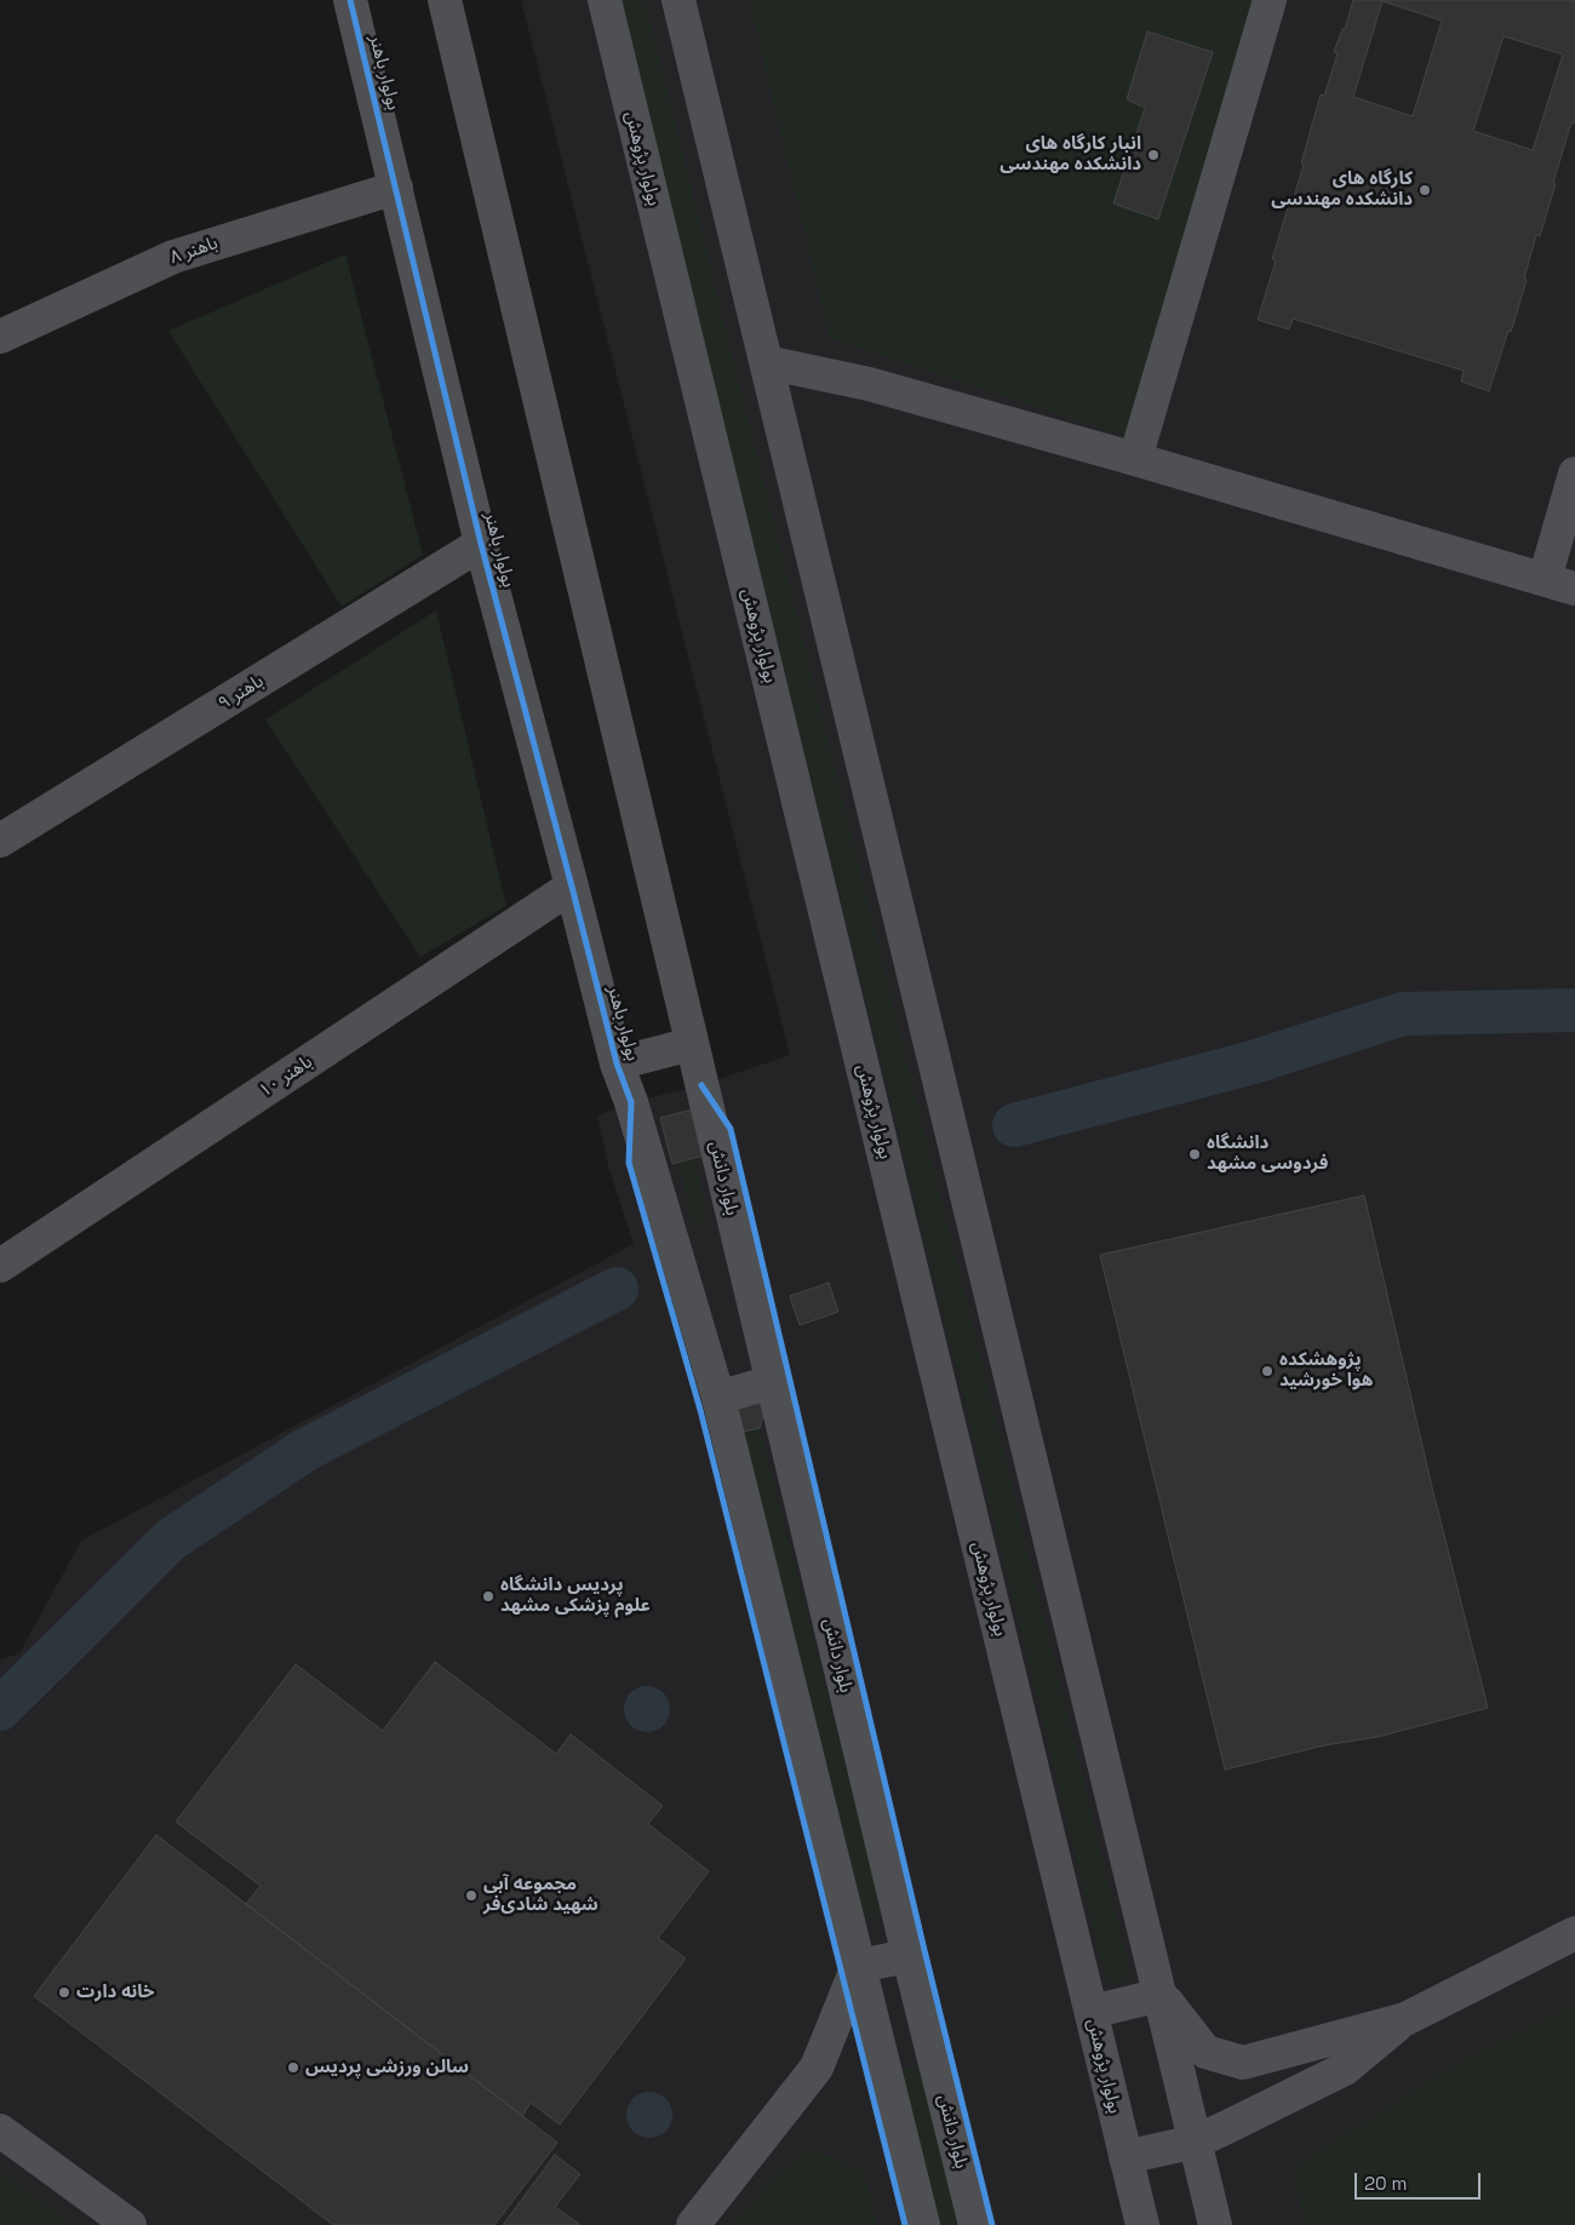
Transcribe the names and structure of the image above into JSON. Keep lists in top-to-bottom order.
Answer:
{
  "streets": {
    "street": [
      "بولوار باهنر",
      "بولوار پژوهش",
      "باهنر ۸",
      "باهنر ۹",
      "باهنر ۱۰",
      "بلوار دانش"
    ]
  },
  "crossings": [
    ["بولوار باهنر", "باهنر ۸"],
    ["بولوار باهنر", "باهنر ۹"],
    ["بولوار باهنر", "باهنر ۱۰"]
  ],
  "places": [
    "انبار کارگاه های دانشکده مهندسی",
    "کارگاه های دانشکده مهندسی",
    "دانشگاه فردوسی مشهد",
    "پژوهشکده هوا خورشید",
    "پردیس دانشگاه علوم پزشکی مشهد",
    "مجموعه آبی شهید شادی‌فر",
    "خانه دارت",
    "سالن ورزشی پردیس"
  ],
  "scale_bar": "20 m"
}
